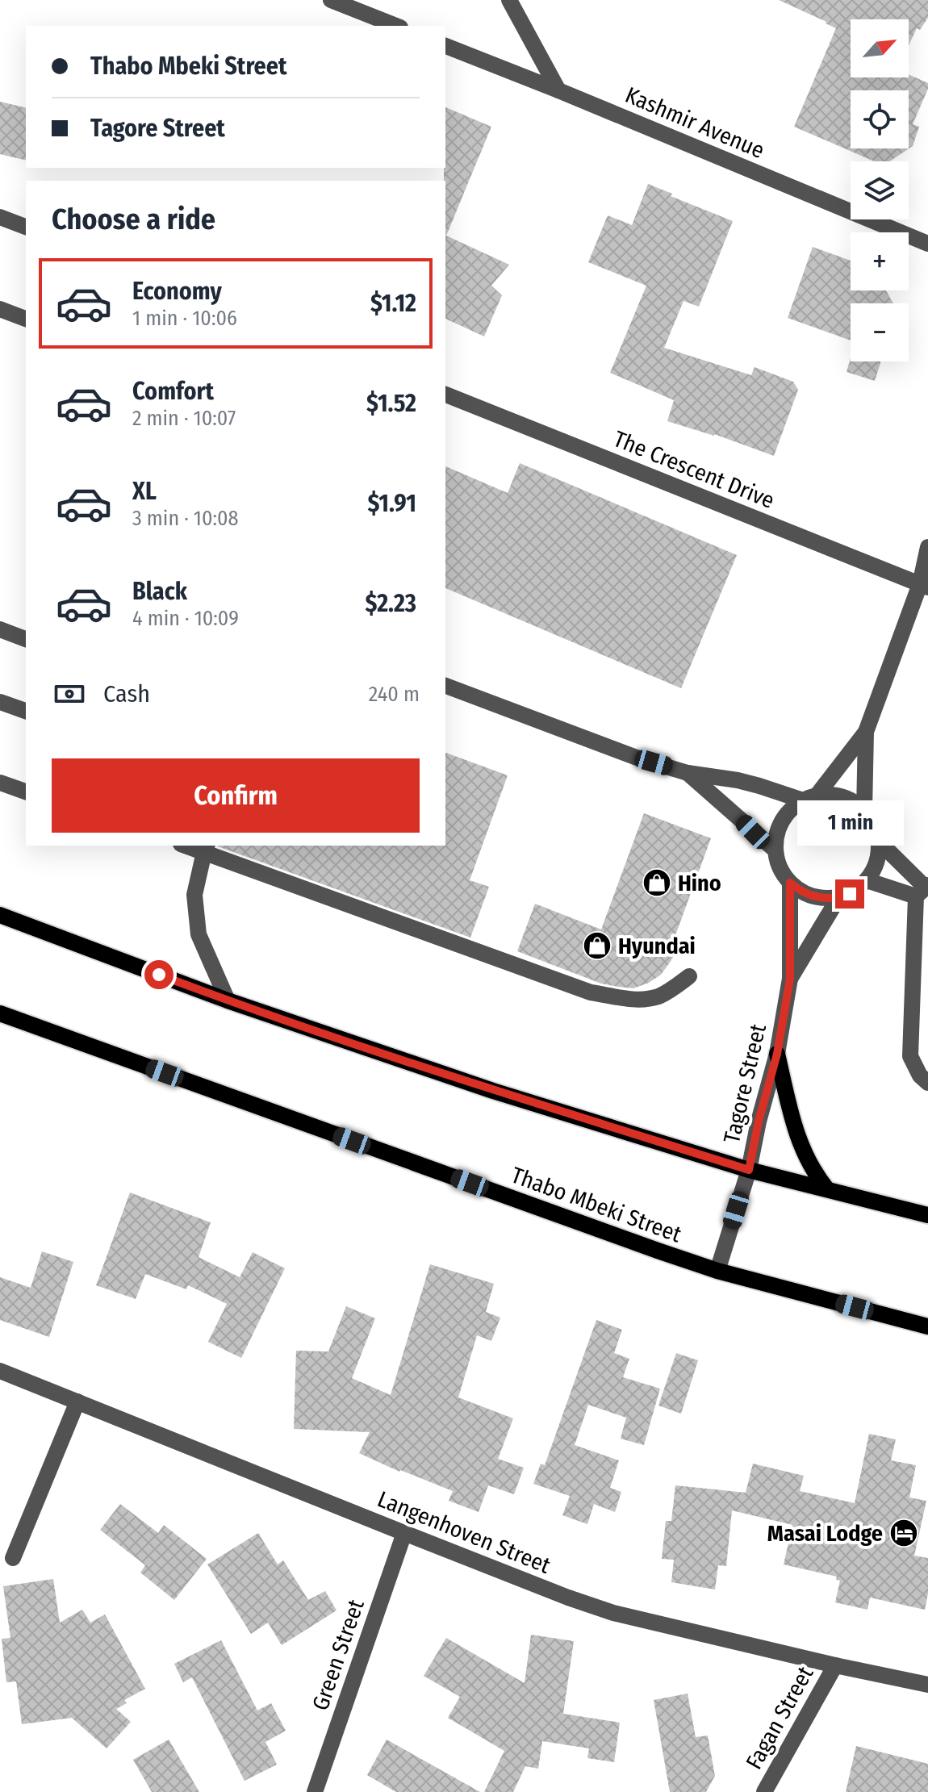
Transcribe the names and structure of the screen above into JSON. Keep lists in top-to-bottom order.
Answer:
{
  "streets": {
    "main road": ["Thabo Mbeki Street"],
    "street": [
      "Kashmir Avenue",
      "The Crescent Drive",
      "Tagore Street",
      "Langenhoven Street",
      "Green Street",
      "Fagan Street"
    ]
  },
  "crossings": [
    ["Tagore Street", "Thabo Mbeki Street"],
    ["Langenhoven Street", "Green Street"],
    ["Langenhoven Street", "Fagan Street"]
  ],
  "places": {
    "shop": ["Hino", "Hyundai"],
    "hotel": ["Masai Lodge"]
  },
  "north": "top right",
  "page": {
    "map_buttons": ["+", "−"],
    "banner": ["Thabo Mbeki Street", "Tagore Street"],
    "heading": "Choose a ride",
    "list": [
      {
        "name": "Economy",
        "note": "1 min · 10:06",
        "value": "$1.12"
      },
      {
        "name": "Comfort",
        "note": "2 min · 10:07",
        "value": "$1.52"
      },
      {
        "name": "XL",
        "note": "3 min · 10:08",
        "value": "$1.91"
      },
      {
        "name": "Black",
        "note": "4 min · 10:09",
        "value": "$2.23"
      }
    ],
    "pay": ["Cash", "240 m"],
    "buttons": "Confirm",
    "bubble": "1 min"
  }
}
